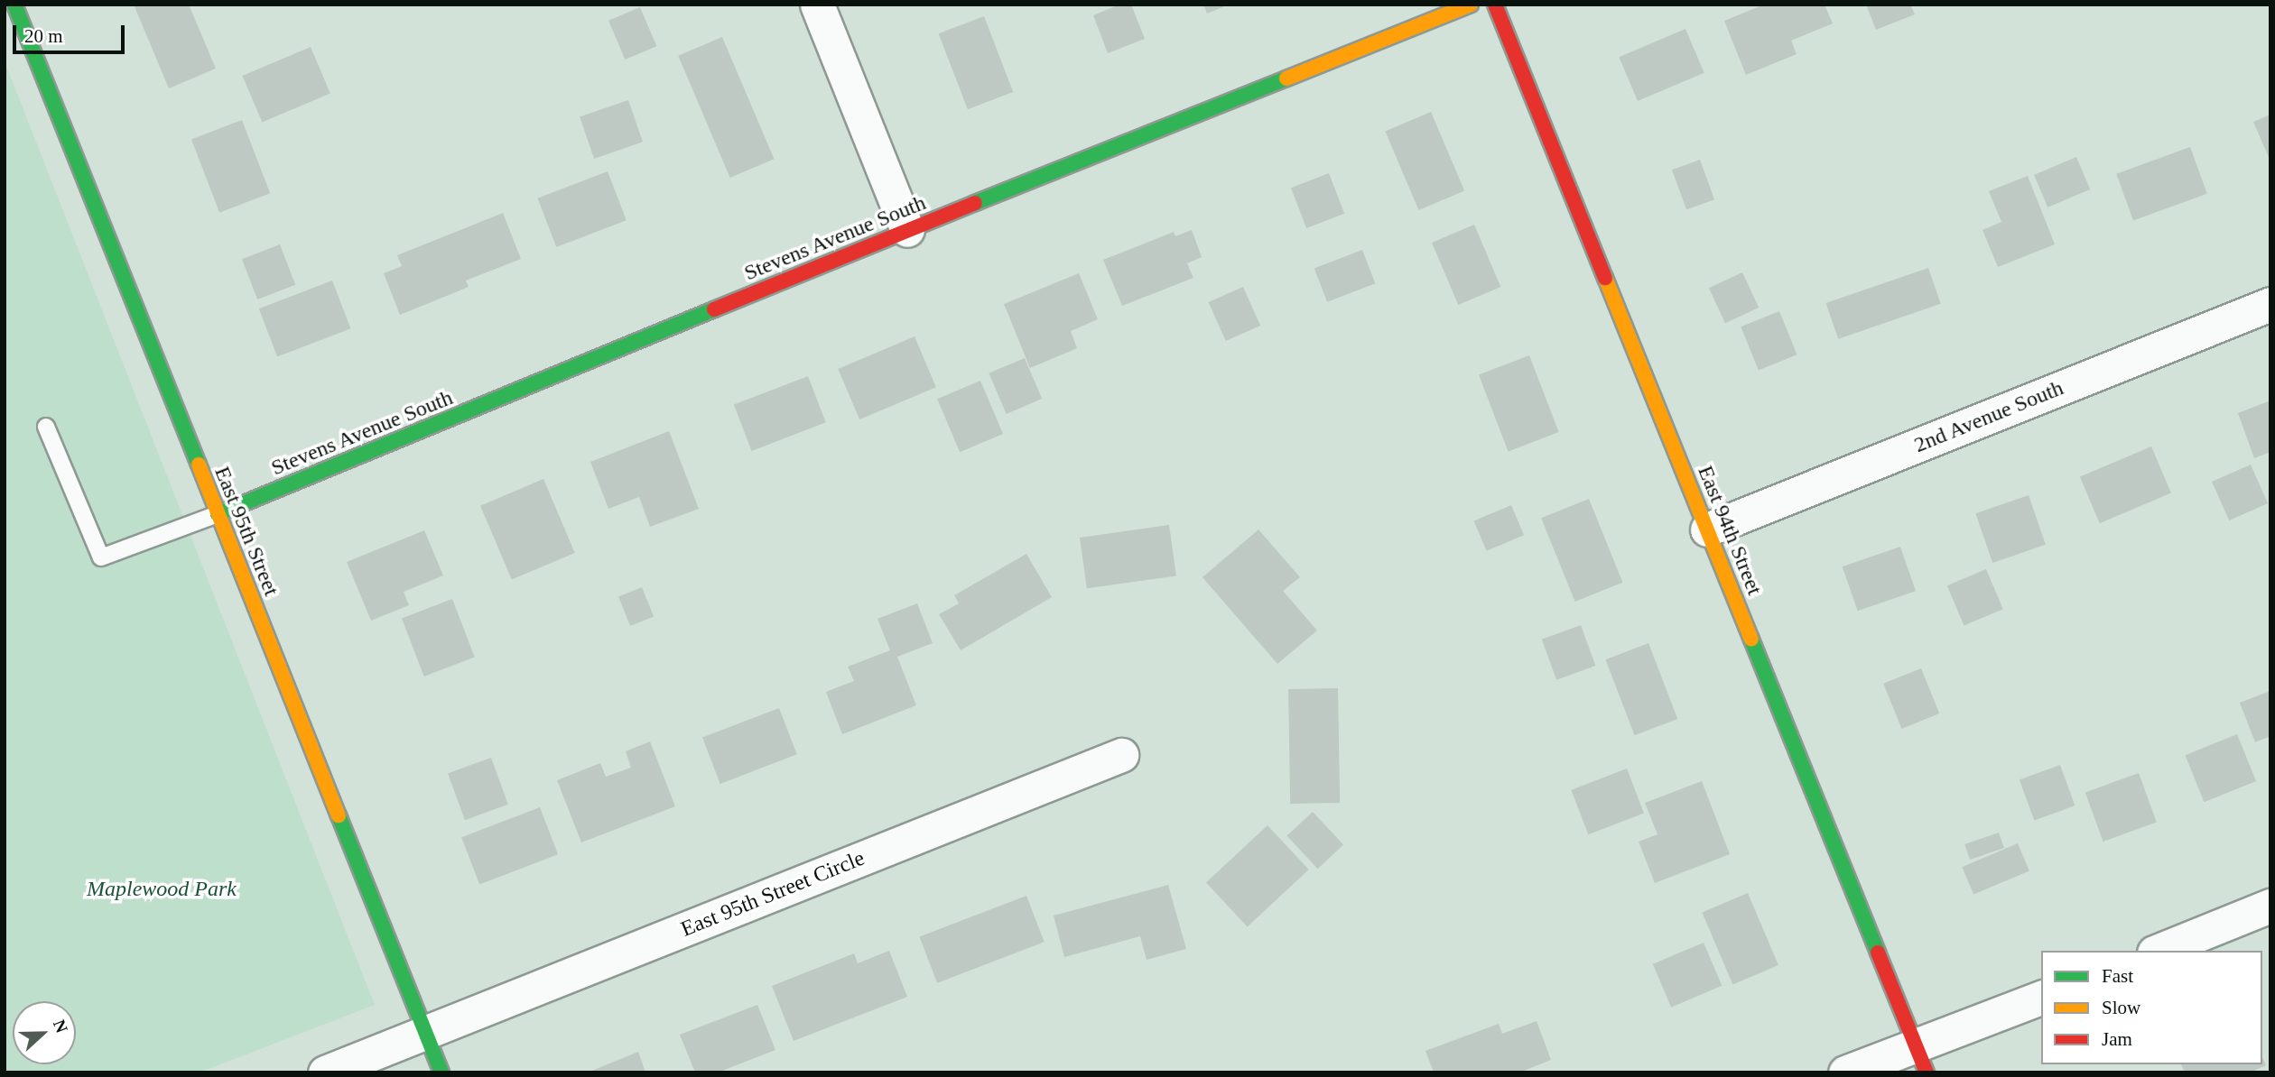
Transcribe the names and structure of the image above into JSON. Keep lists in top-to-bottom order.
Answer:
{
  "streets": {
    "street": [
      "Stevens Avenue South",
      "2nd Avenue South",
      "East 94th Street",
      "East 95th Street",
      "East 95th Street Circle"
    ]
  },
  "crossings": [
    ["Stevens Avenue South", "East 95th Street"],
    ["2nd Avenue South", "East 94th Street"],
    ["East 95th Street", "East 95th Street Circle"]
  ],
  "parks": ["Maplewood Park"],
  "legend": ["Fast", "Slow", "Jam"],
  "scale_bar": "20 m",
  "north": "right"
}
